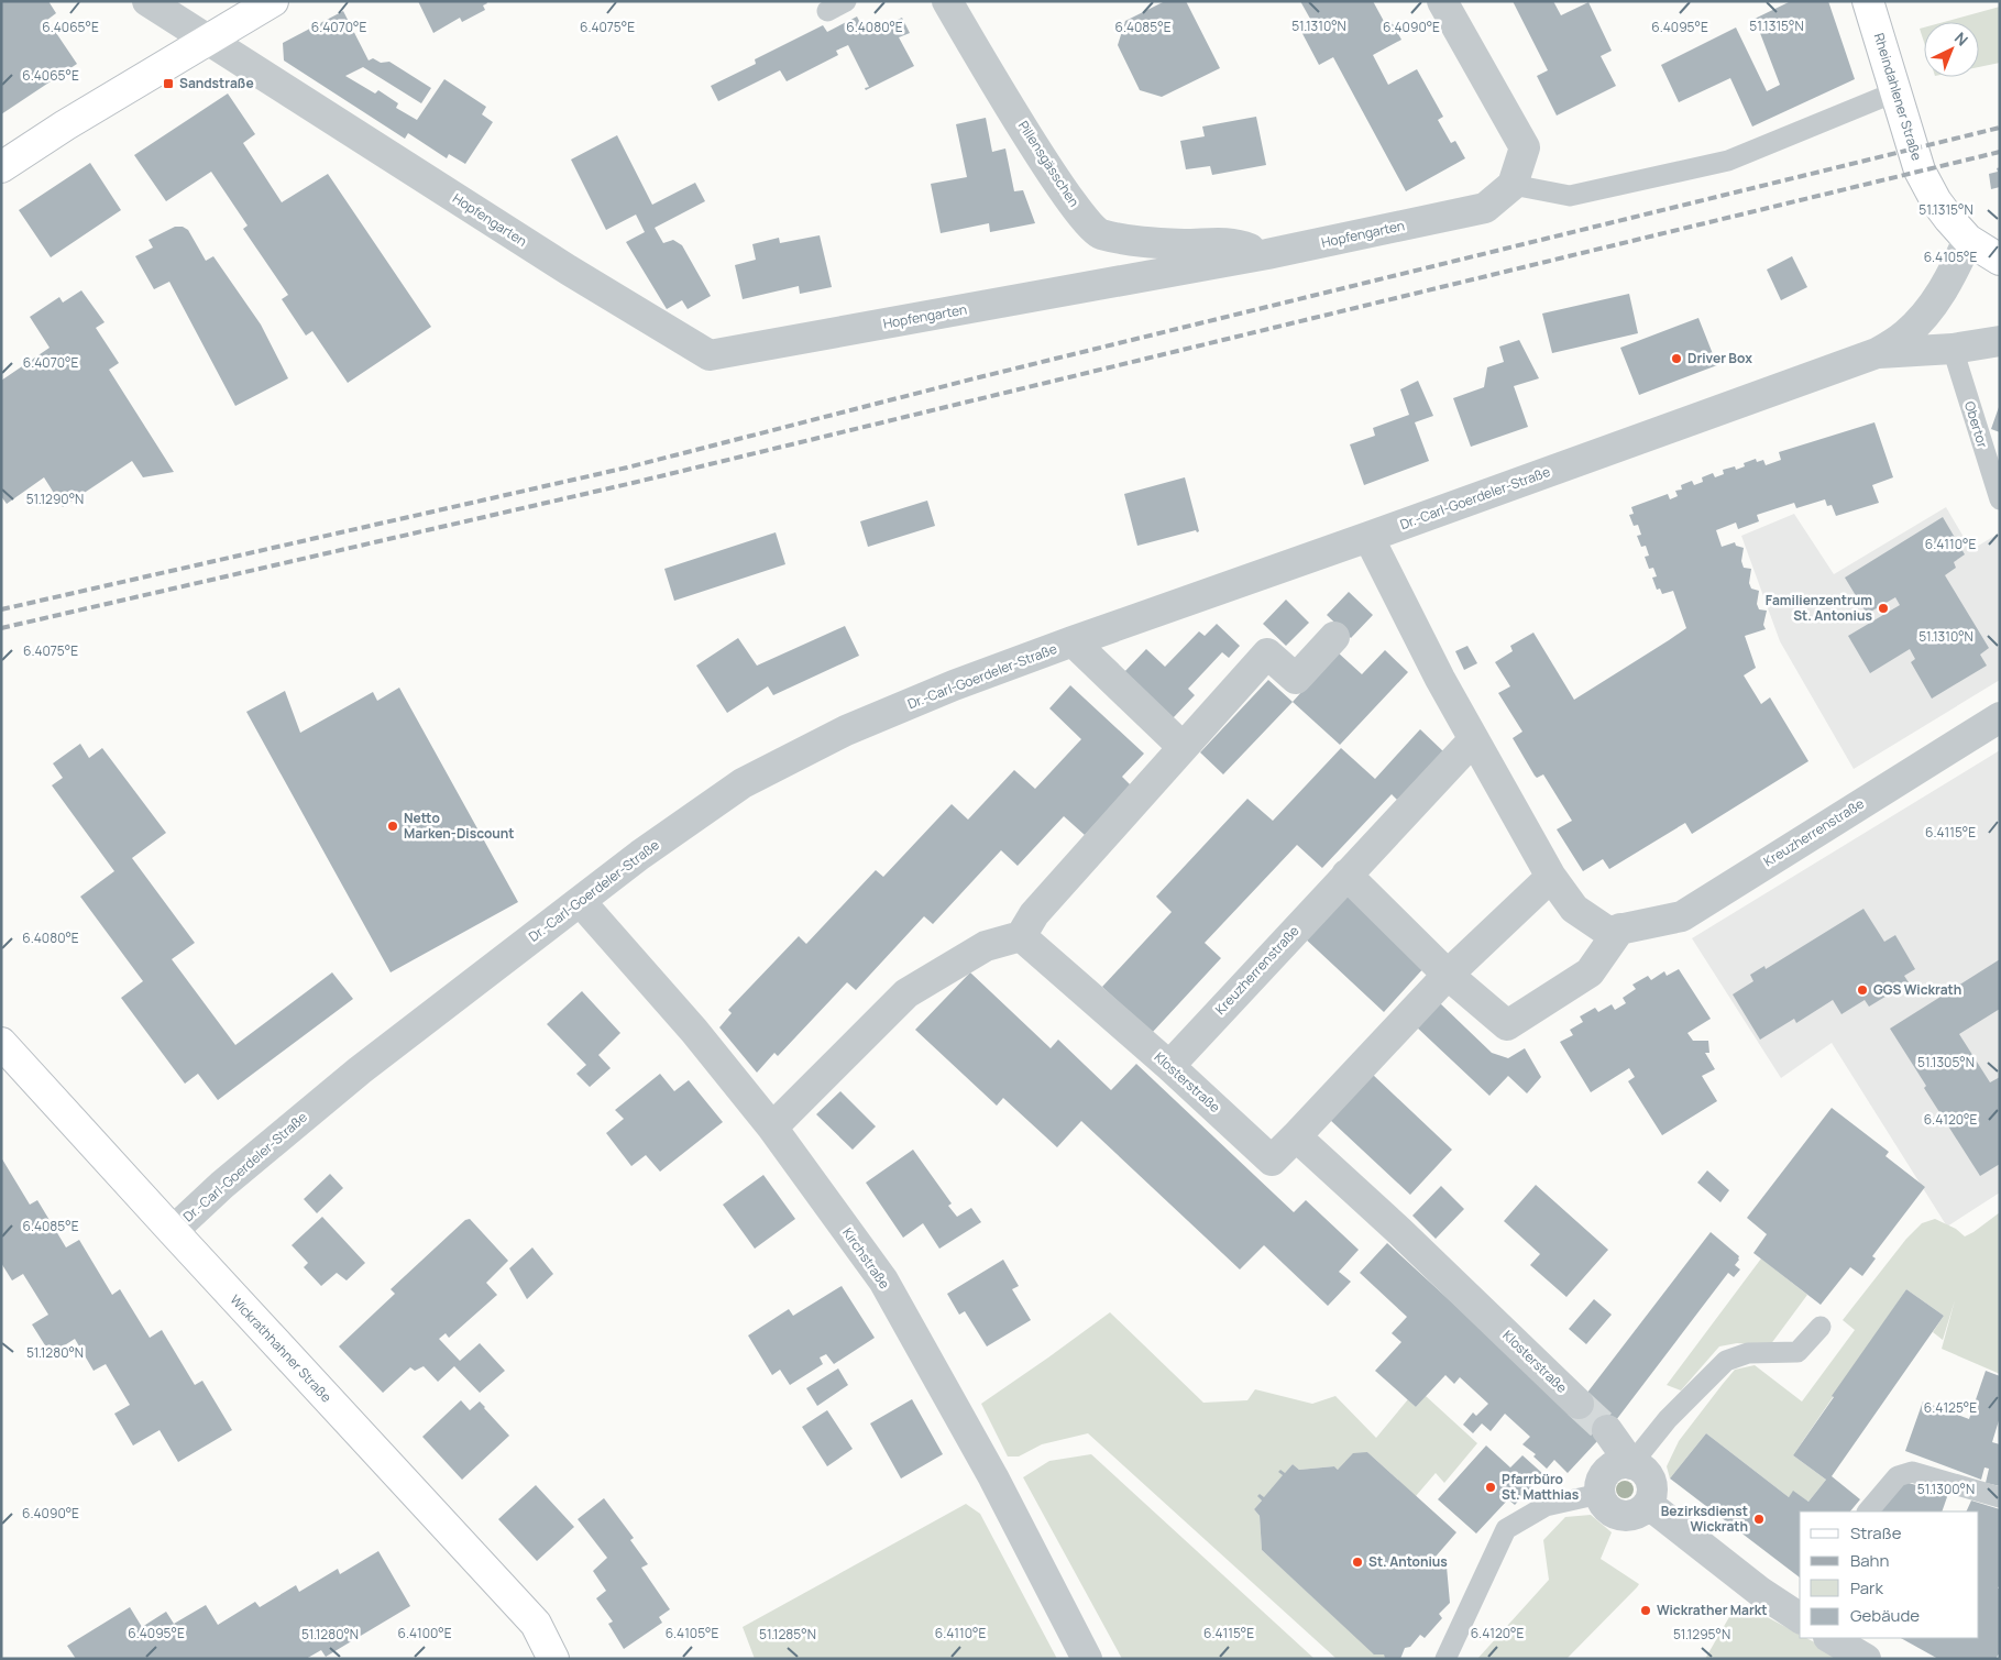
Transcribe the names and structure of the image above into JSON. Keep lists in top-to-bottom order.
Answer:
{
  "streets": {
    "main road": ["Rheindahlener Straße", "Wickrathhahner Straße"],
    "street": [
      "Pillensgässchen",
      "Hopfengarten",
      "Dr.-Carl-Goerdeler-Straße",
      "Kreuzherrenstraße",
      "Klosterstraße",
      "Kirchstraße"
    ],
    "lane": ["Obertor"]
  },
  "crossings": [
    ["Rheindahlener Straße", "Dr.-Carl-Goerdeler-Straße"],
    ["Pillensgässchen", "Hopfengarten"],
    ["Obertor", "Dr.-Carl-Goerdeler-Straße"],
    ["Dr.-Carl-Goerdeler-Straße", "Kreuzherrenstraße"],
    ["Dr.-Carl-Goerdeler-Straße", "Kirchstraße"],
    ["Dr.-Carl-Goerdeler-Straße", "Wickrathhahner Straße"],
    ["Kreuzherrenstraße", "Klosterstraße"]
  ],
  "places": {
    "transit": ["Sandstraße"],
    "other": [
      "Driver Box",
      "Familienzentrum St. Antonius",
      "Netto Marken-Discount",
      "GGS Wickrath",
      "Pfarrbüro St. Matthias",
      "Bezirksdienst Wickrath",
      "St. Antonius",
      "Wickrather Markt"
    ]
  },
  "legend": [
    "Straße",
    "Bahn",
    "Park",
    "Gebäude"
  ],
  "north": "top right",
  "coordinates": [
    "51.1310°N",
    "51.1315°N",
    "6.4070°E",
    "6.4075°E",
    "6.4090°E",
    "6.4095°E",
    "6.4065°E",
    "6.4080°E",
    "6.4085°E",
    "6.4105°E",
    "51.1290°N",
    "6.4110°E",
    "6.4115°E",
    "51.1305°N",
    "6.4120°E",
    "51.1280°N",
    "6.4125°E",
    "51.1300°N",
    "6.4100°E",
    "51.1285°N",
    "51.1295°N"
  ]
}
